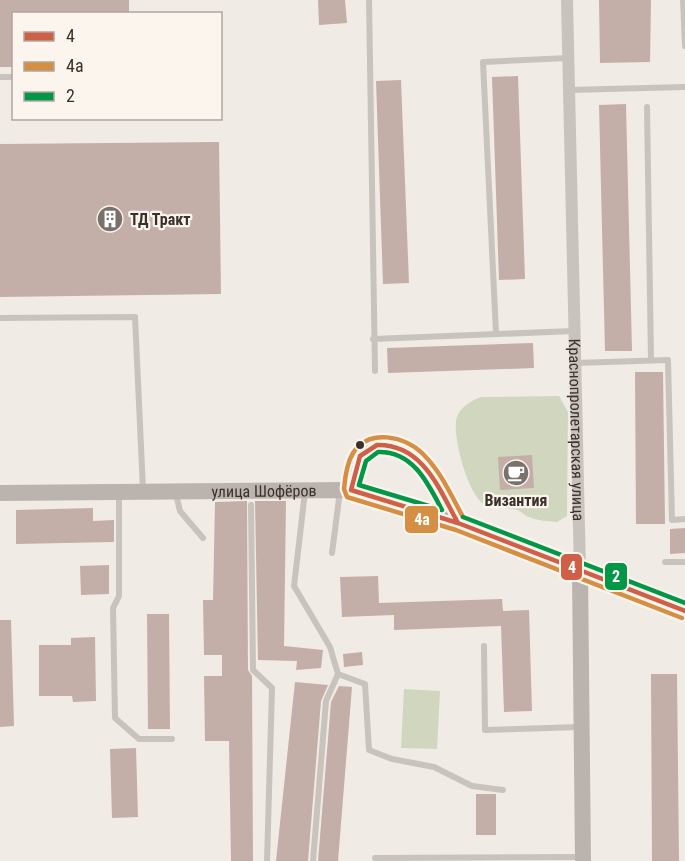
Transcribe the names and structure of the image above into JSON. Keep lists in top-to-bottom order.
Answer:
{
  "streets": {
    "street": ["Краснопролетарская улица", "улица Шофёров"]
  },
  "crossings": [
    ["Краснопролетарская улица", "улица Шофёров"]
  ],
  "places": {
    "building": ["ТД Тракт"],
    "cafe": ["Византия"]
  },
  "lines": ["transit line 4а", "transit line 4", "transit line 2"],
  "legend": ["4", "4а", "2"]
}
